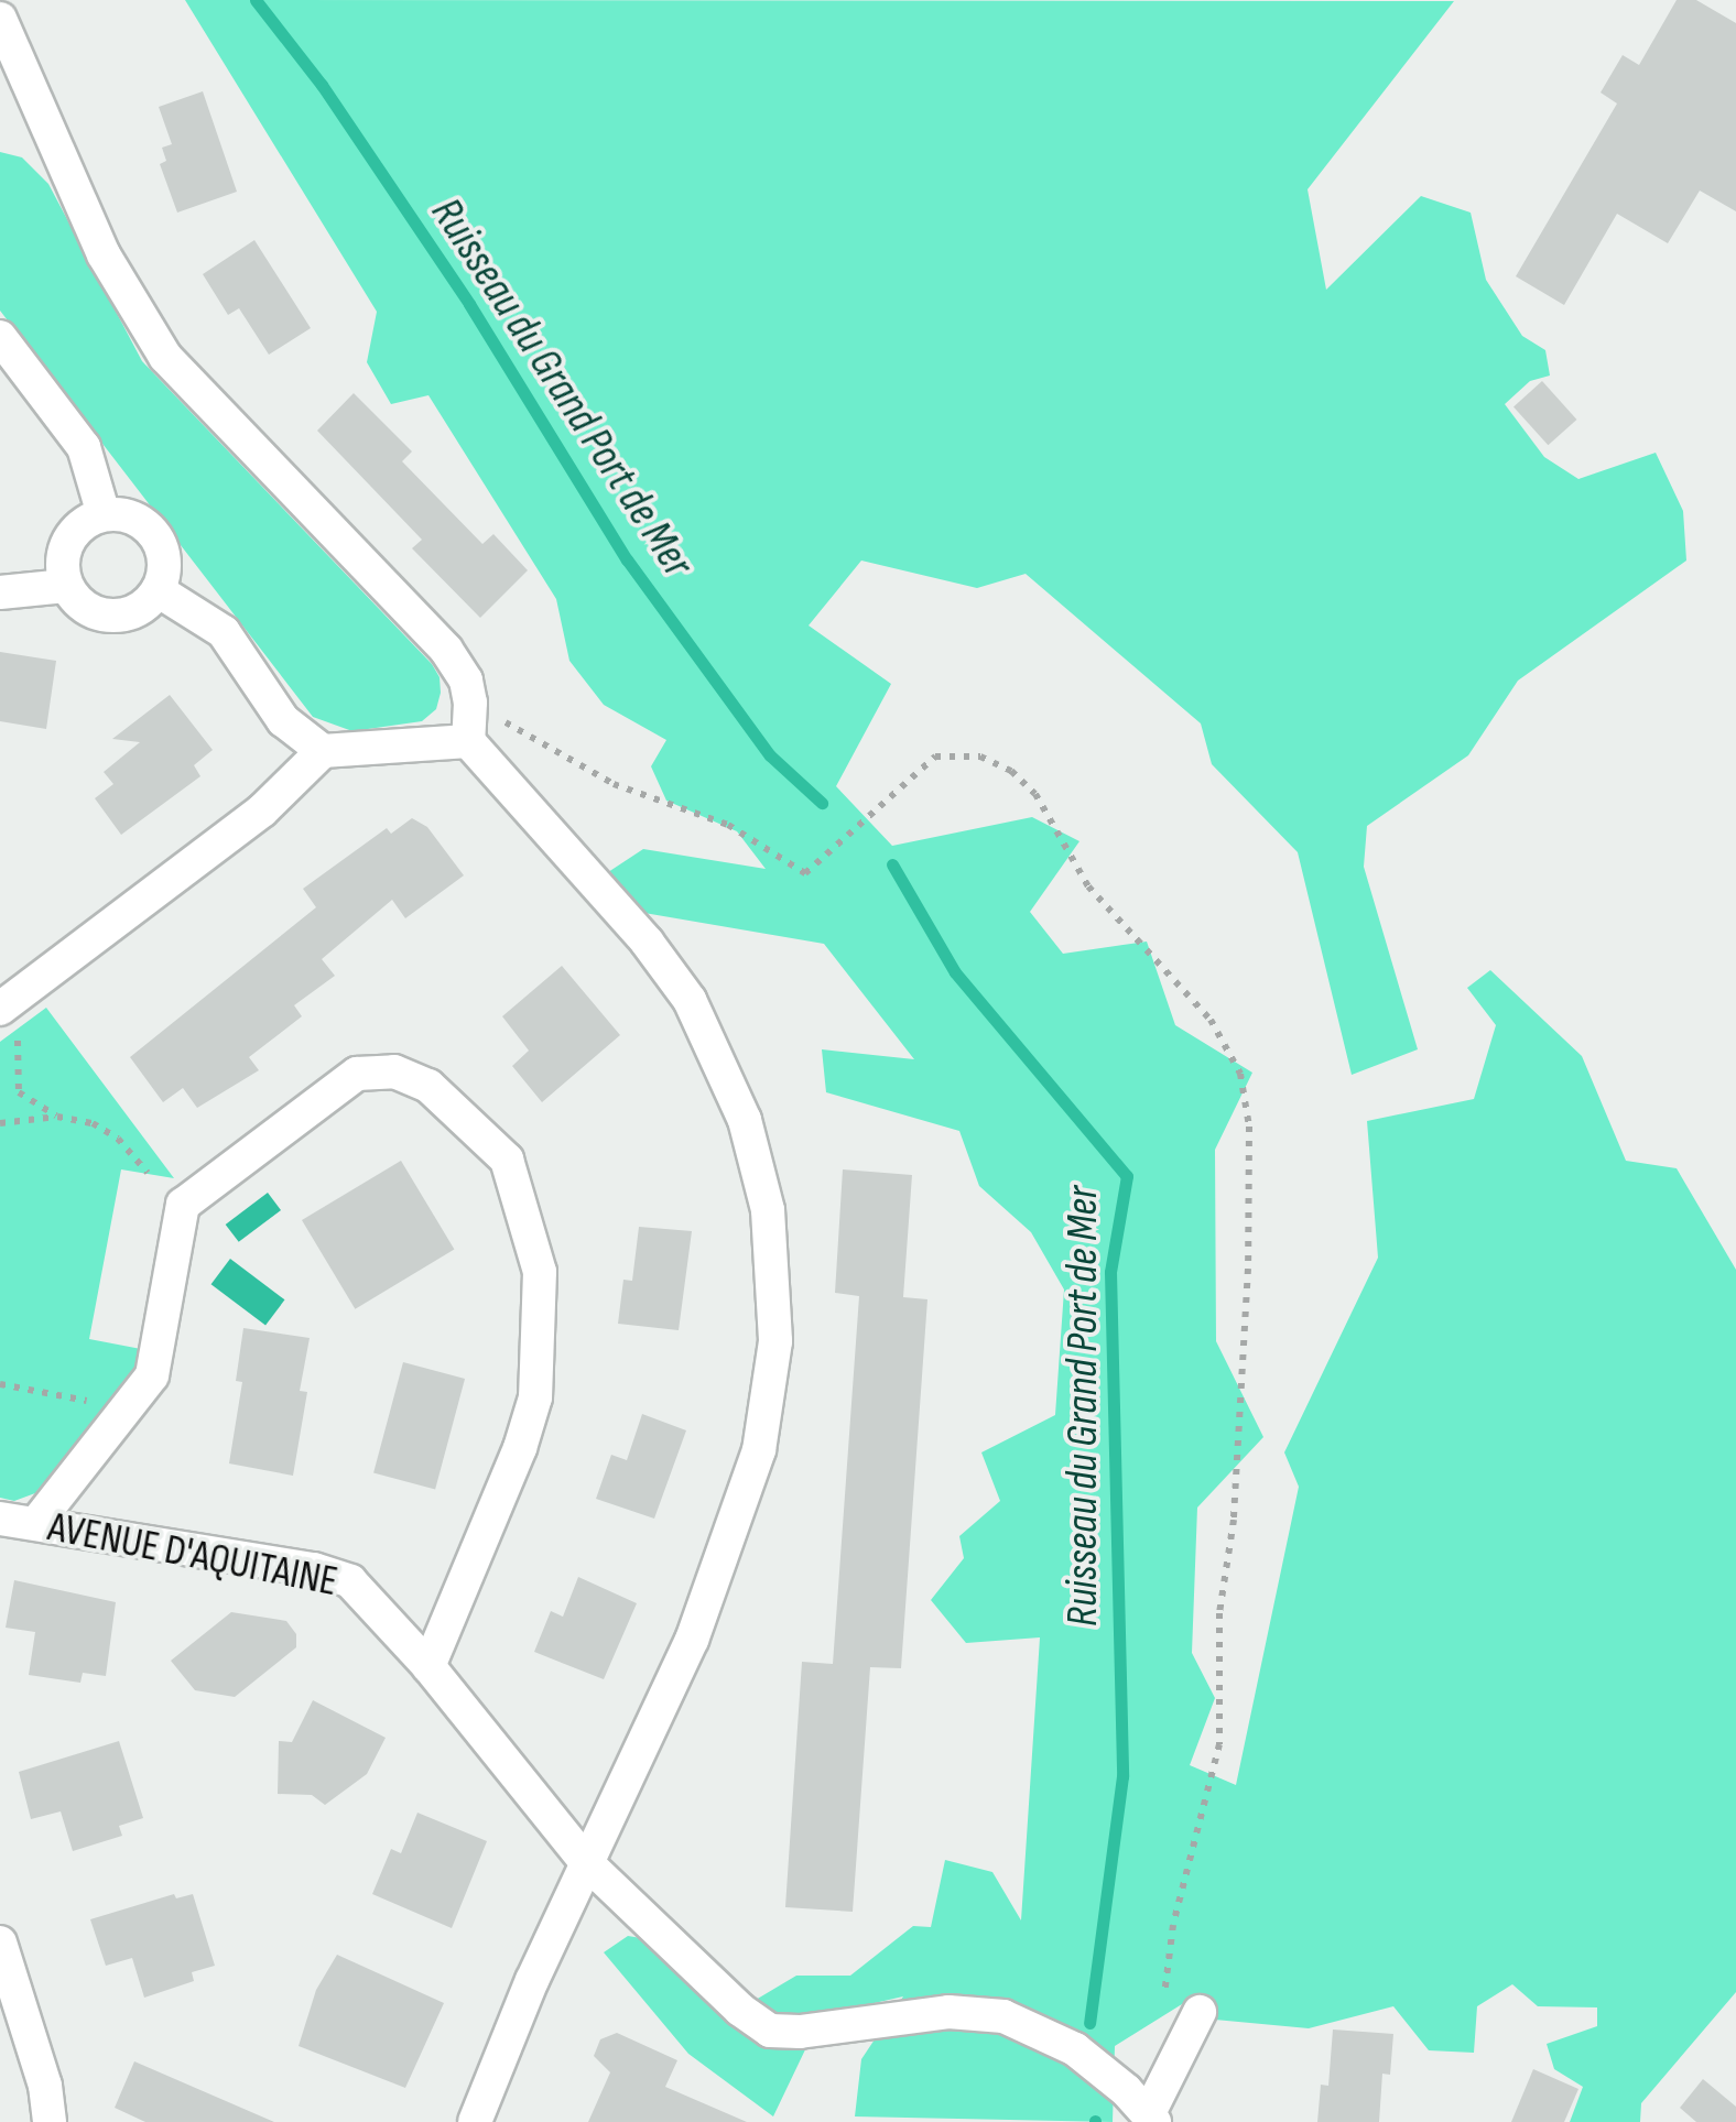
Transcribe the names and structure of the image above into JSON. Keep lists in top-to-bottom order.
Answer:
{
  "streets": {
    "street": ["AVENUE D'AQUITAINE"]
  },
  "water": ["Ruisseau du Grand Port de Mer"]
}
